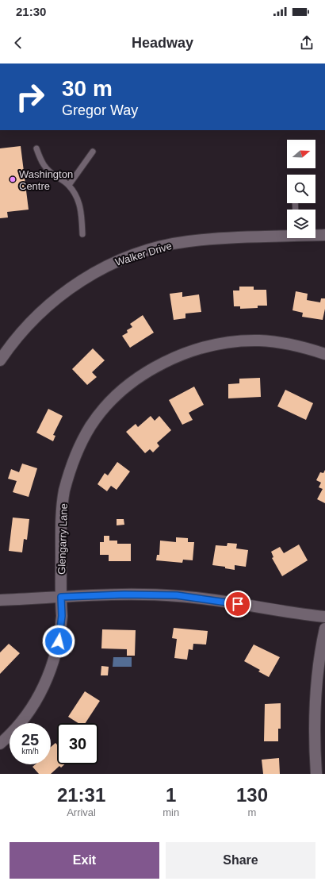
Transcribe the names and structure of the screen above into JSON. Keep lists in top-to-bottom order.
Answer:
{
  "streets": {
    "street": ["Walker Drive", "Glengarry Lane"]
  },
  "places": ["Washington Centre"],
  "north": "right",
  "page": {
    "status": "21:30",
    "header": "Headway",
    "turn": ["30 m", "Gregor Way"],
    "speed": "25 km/h",
    "limit": "30",
    "eta": [
      "21:31",
      "Arrival",
      "1",
      "min",
      "130",
      "m"
    ],
    "buttons": ["Exit", "Share"]
  }
}
